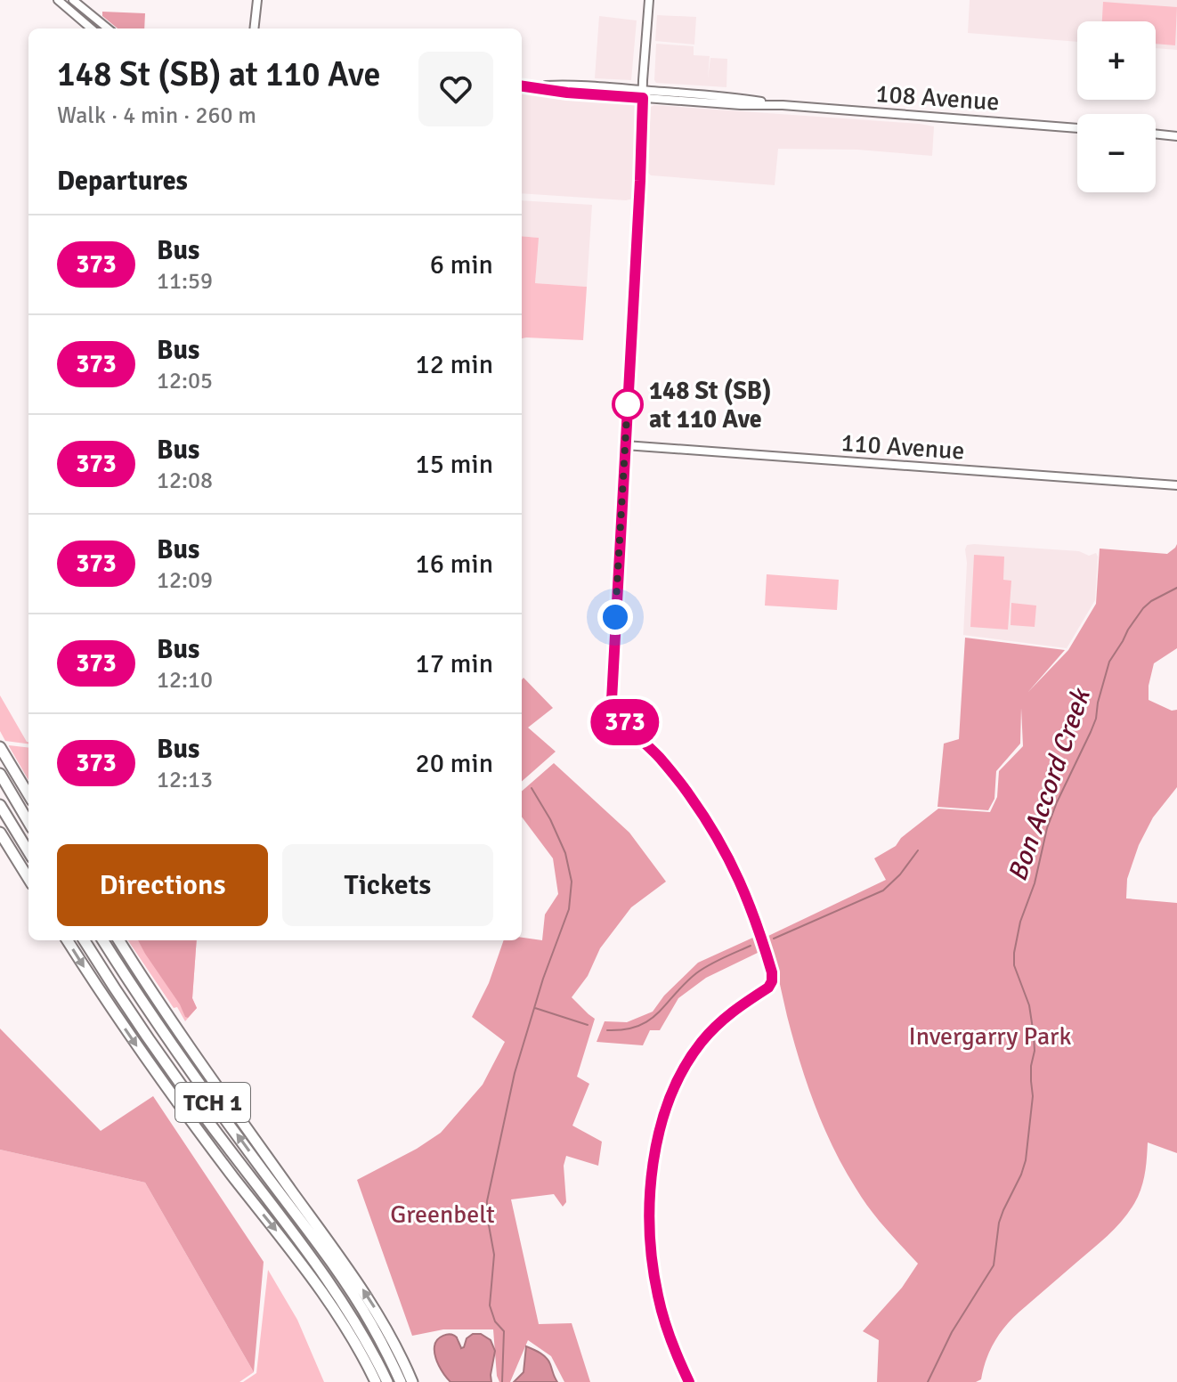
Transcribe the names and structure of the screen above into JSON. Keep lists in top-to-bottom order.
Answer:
{
  "streets": {
    "highway": ["TCH 1"],
    "street": ["108 Avenue", "110 Avenue"]
  },
  "water": ["Bon Accord Creek"],
  "parks": ["Invergarry Park", "Greenbelt"],
  "places": ["148 St (SB) at 110 Ave"],
  "lines": ["bus line 373"],
  "page": {
    "on_map": "373",
    "map_buttons": ["+", "−"],
    "heading": [
      ["148 St (SB) at 110 Ave", "Walk · 4 min · 260 m"],
      "Departures"
    ],
    "list": [
      {
        "mark": "373",
        "name": "Bus",
        "note": "11:59",
        "value": "6 min"
      },
      {
        "mark": "373",
        "name": "Bus",
        "note": "12:05",
        "value": "12 min"
      },
      {
        "mark": "373",
        "name": "Bus",
        "note": "12:08",
        "value": "15 min"
      },
      {
        "mark": "373",
        "name": "Bus",
        "note": "12:09",
        "value": "16 min"
      },
      {
        "mark": "373",
        "name": "Bus",
        "note": "12:10",
        "value": "17 min"
      },
      {
        "mark": "373",
        "name": "Bus",
        "note": "12:13",
        "value": "20 min"
      }
    ],
    "buttons": ["Directions", "Tickets"]
  }
}
